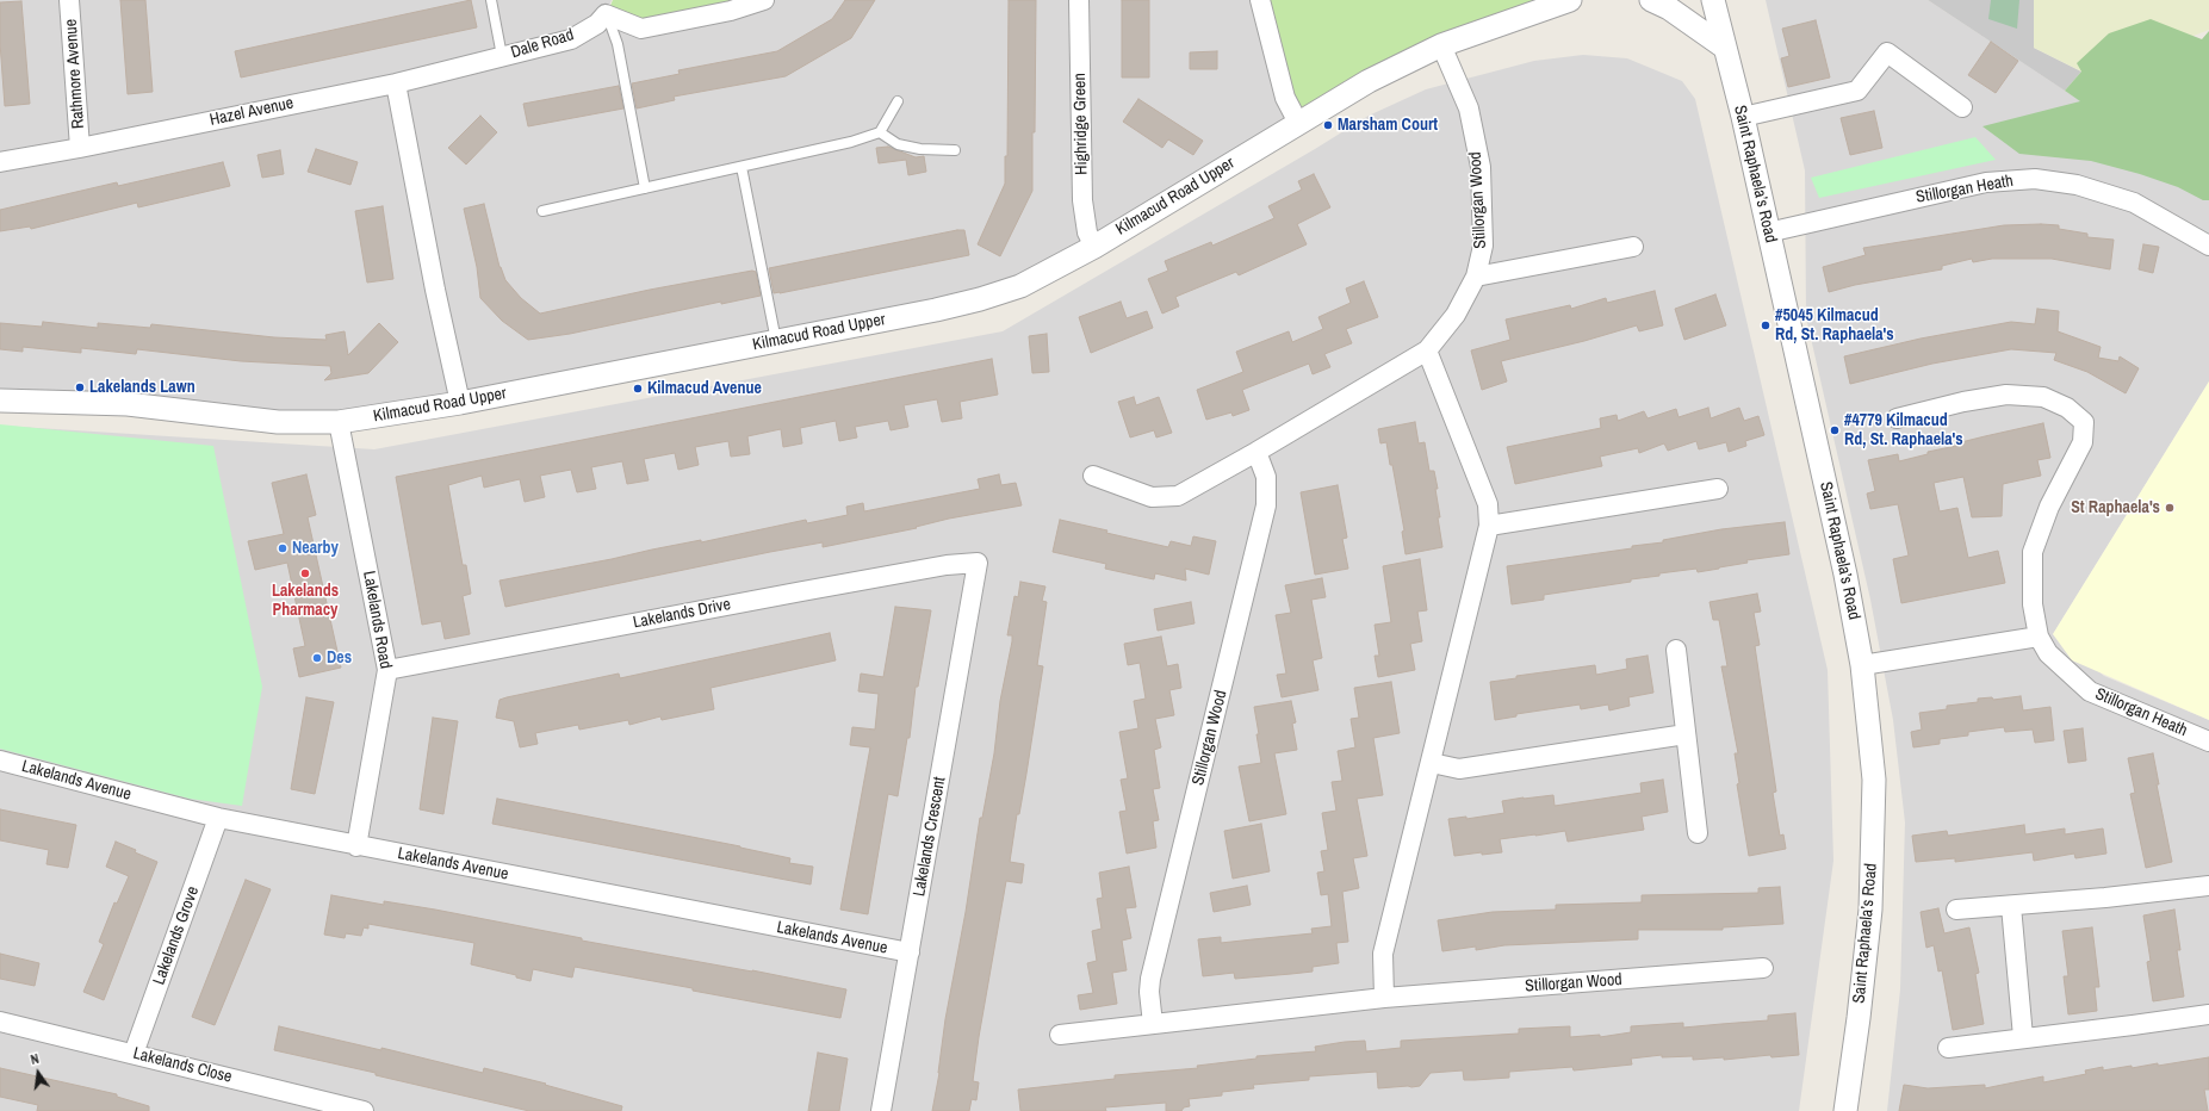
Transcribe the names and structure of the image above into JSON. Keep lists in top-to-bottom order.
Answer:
{
  "streets": {
    "street": [
      "Dale Road",
      "Rathmore Avenue",
      "Hazel Avenue",
      "Highridge Green",
      "Saint Raphaela’s Road",
      "Stillorgan Heath",
      "Kilmacud Road Upper",
      "Stillorgan Wood",
      "Lakelands Drive",
      "Lakelands Road",
      "Lakelands Avenue",
      "Lakelands Crescent",
      "Lakelands Grove",
      "Lakelands Close"
    ]
  },
  "crossings": [
    ["Dale Road", "Hazel Avenue"],
    ["Rathmore Avenue", "Hazel Avenue"],
    ["Highridge Green", "Kilmacud Road Upper"],
    ["Saint Raphaela’s Road", "Stillorgan Heath"],
    ["Kilmacud Road Upper", "Stillorgan Wood"],
    ["Kilmacud Road Upper", "Lakelands Road"],
    ["Lakelands Drive", "Lakelands Road"],
    ["Lakelands Drive", "Lakelands Crescent"],
    ["Lakelands Road", "Lakelands Avenue"],
    ["Lakelands Avenue", "Lakelands Crescent"],
    ["Lakelands Avenue", "Lakelands Grove"],
    ["Lakelands Grove", "Lakelands Close"]
  ],
  "places": [
    "Marsham Court",
    "#5045 Kilmacud Rd, St. Raphaela's",
    "Lakelands Lawn",
    "Kilmacud Avenue",
    "#4779 Kilmacud Rd, St. Raphaela's",
    "St Raphaela's",
    "Nearby",
    "Lakelands Pharmacy",
    "Des"
  ],
  "north": "top"
}
